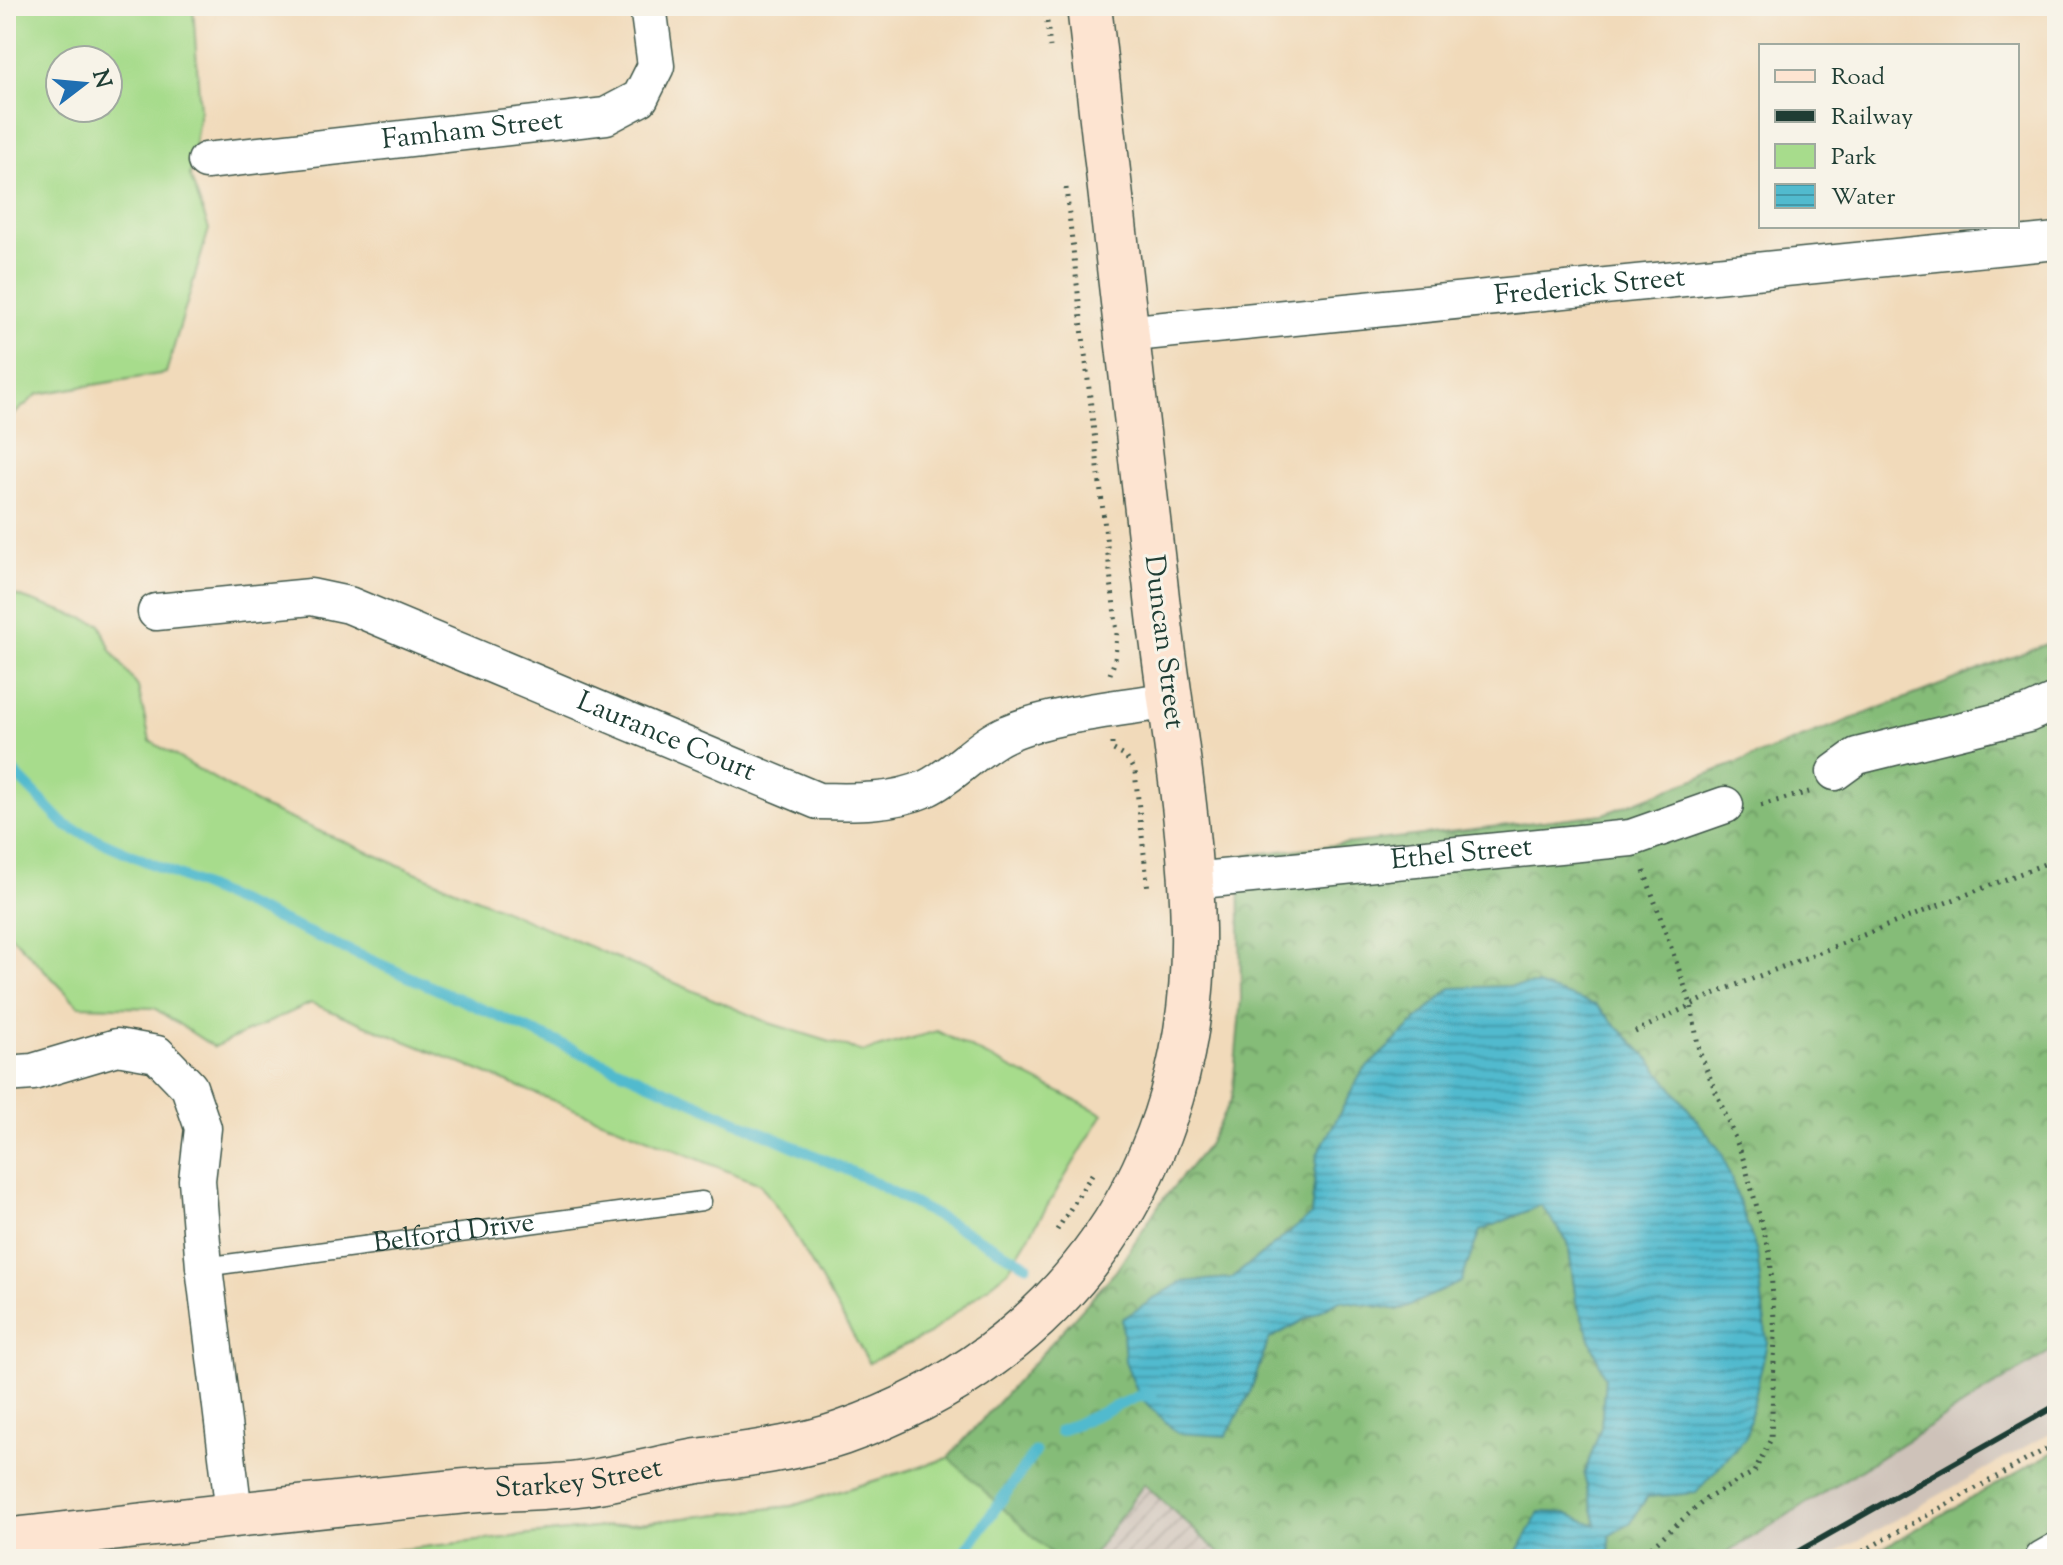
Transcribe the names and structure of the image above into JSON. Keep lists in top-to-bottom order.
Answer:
{
  "streets": {
    "street": [
      "Famham Street",
      "Frederick Street",
      "Duncan Street",
      "Laurance Court",
      "Ethel Street",
      "Starkey Street"
    ],
    "lane": ["Belford Drive"]
  },
  "crossings": [
    ["Frederick Street", "Duncan Street"],
    ["Duncan Street", "Laurance Court"],
    ["Duncan Street", "Ethel Street"],
    ["Duncan Street", "Starkey Street"]
  ],
  "legend": [
    "Road",
    "Railway",
    "Park",
    "Water"
  ],
  "north": "right"
}
